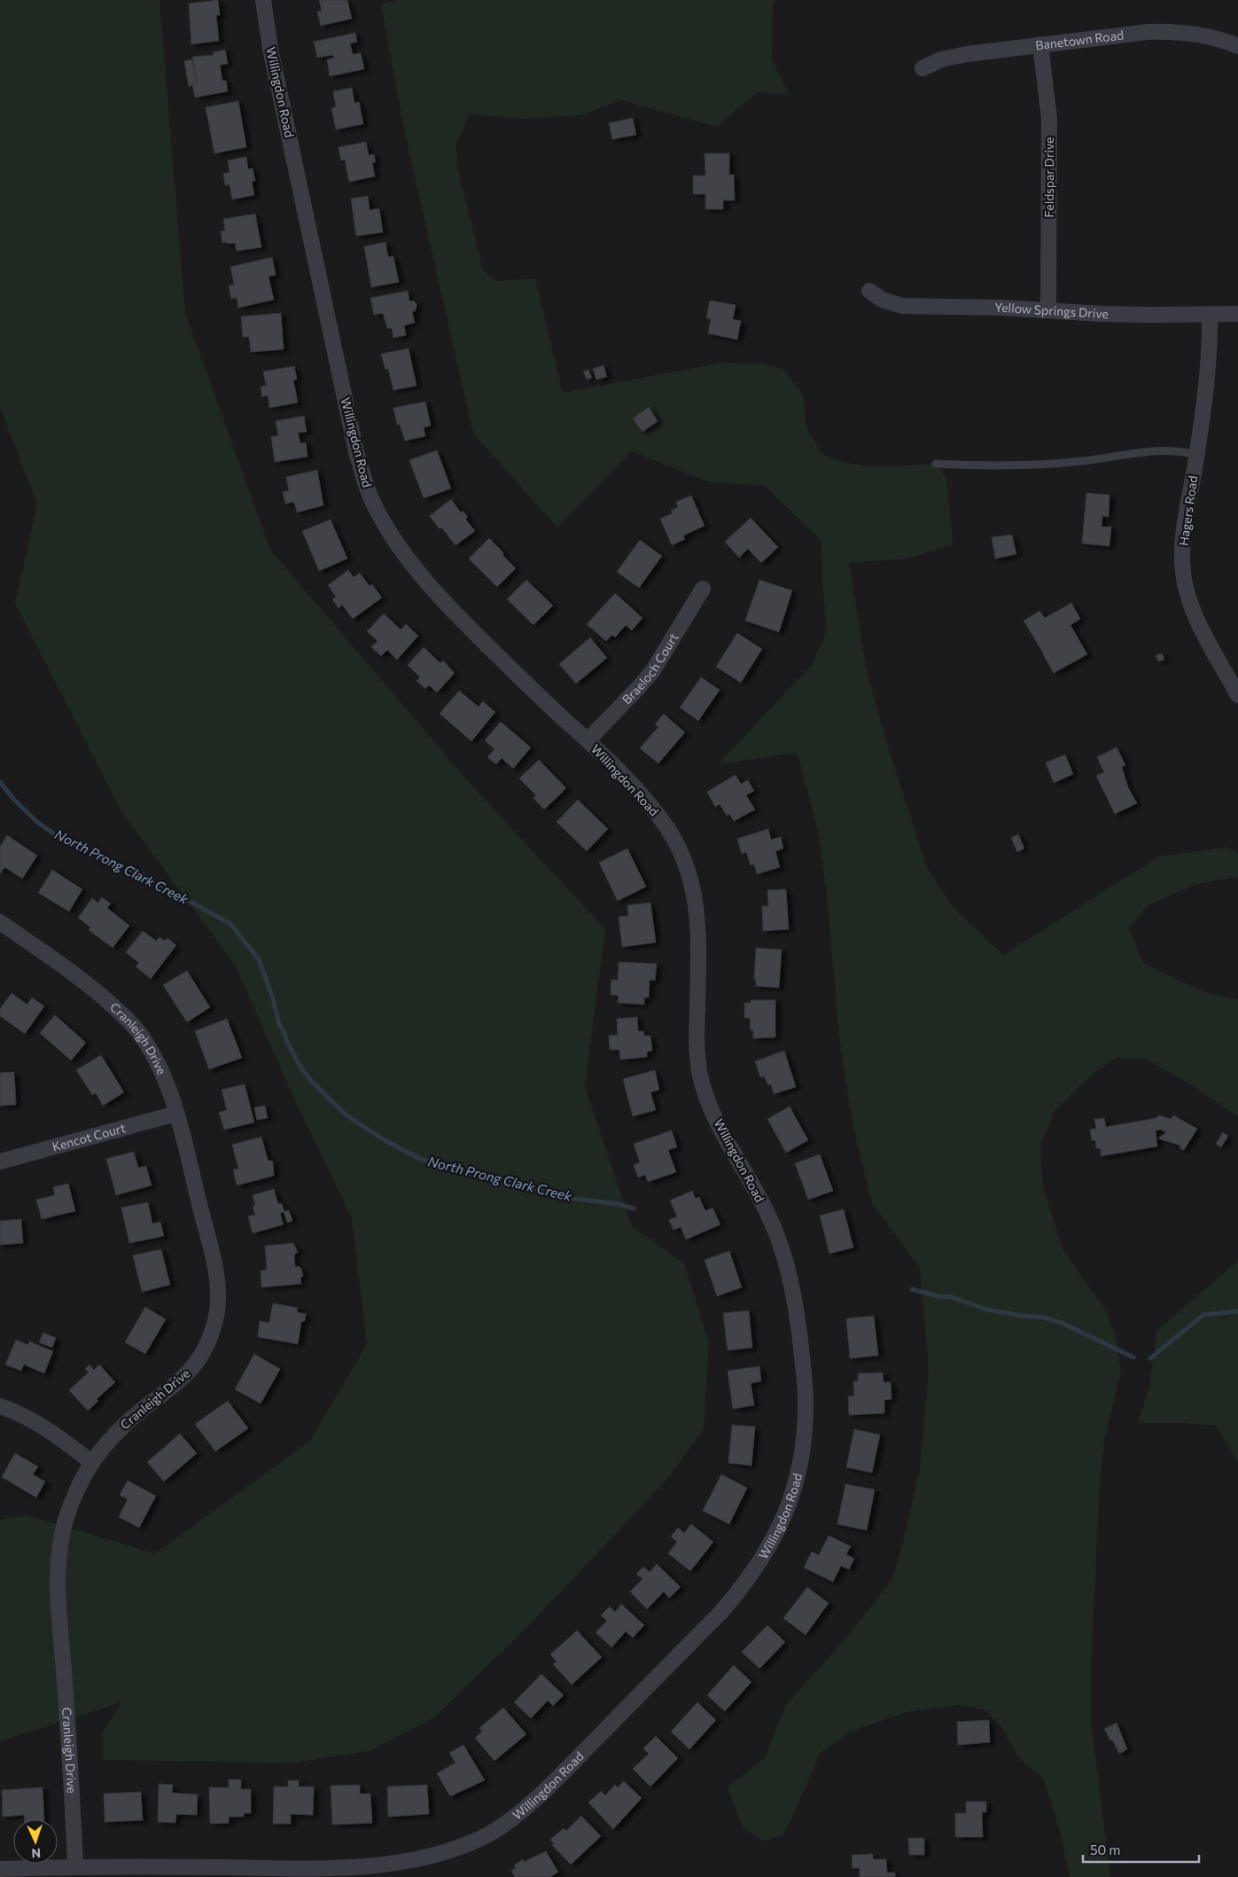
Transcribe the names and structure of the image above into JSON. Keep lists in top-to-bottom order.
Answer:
{
  "streets": {
    "street": [
      "Banetown Road",
      "Willingdon Road",
      "Feldspar Drive",
      "Yellow Springs Drive",
      "Hagers Road",
      "Braeloch Court",
      "Cranleigh Drive",
      "Kencot Court"
    ]
  },
  "crossings": [
    ["Banetown Road", "Feldspar Drive"],
    ["Willingdon Road", "Braeloch Court"],
    ["Willingdon Road", "Cranleigh Drive"],
    ["Feldspar Drive", "Yellow Springs Drive"],
    ["Yellow Springs Drive", "Hagers Road"],
    ["Cranleigh Drive", "Kencot Court"]
  ],
  "water": ["North Prong Clark Creek"],
  "scale_bar": "50 m",
  "north": "bottom"
}
